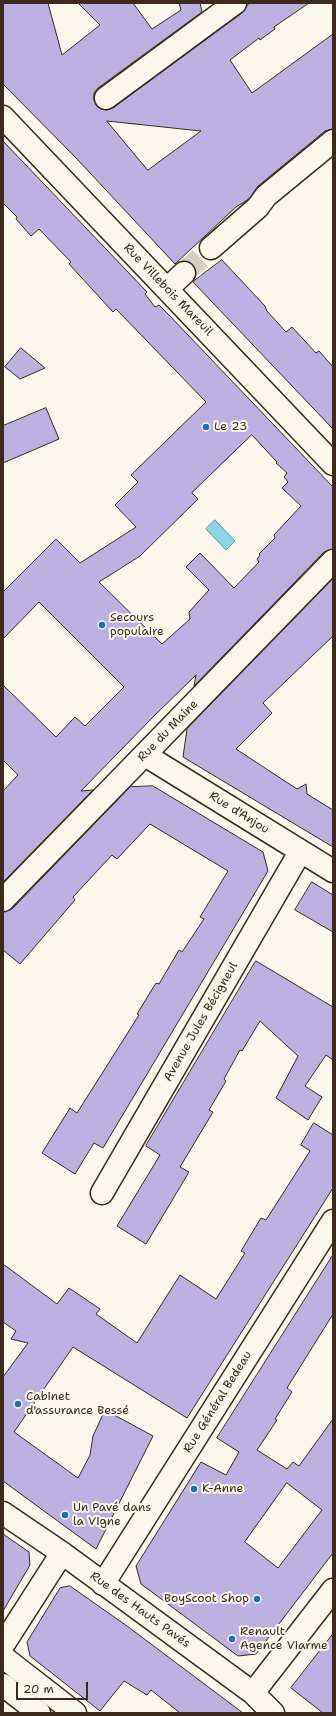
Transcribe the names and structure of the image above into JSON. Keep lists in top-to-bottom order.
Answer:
{
  "streets": {
    "street": [
      "Rue Villebois Mareuil",
      "Rue du Maine",
      "Rue d'Anjou",
      "Avenue Jules Bécigneul",
      "Rue Général Bedeau",
      "Rue des Hauts Pavés"
    ]
  },
  "crossings": [
    ["Rue du Maine", "Rue d'Anjou"],
    ["Rue d'Anjou", "Avenue Jules Bécigneul"],
    ["Rue Général Bedeau", "Rue des Hauts Pavés"]
  ],
  "places": [
    "Le 23",
    "Secours populaire",
    "Cabinet d'assurance Bessé",
    "K-Anne",
    "Un Pavé dans la Vigne",
    "BoyScoot Shop",
    "Renault Agence Viarme"
  ],
  "scale_bar": "20 m"
}
